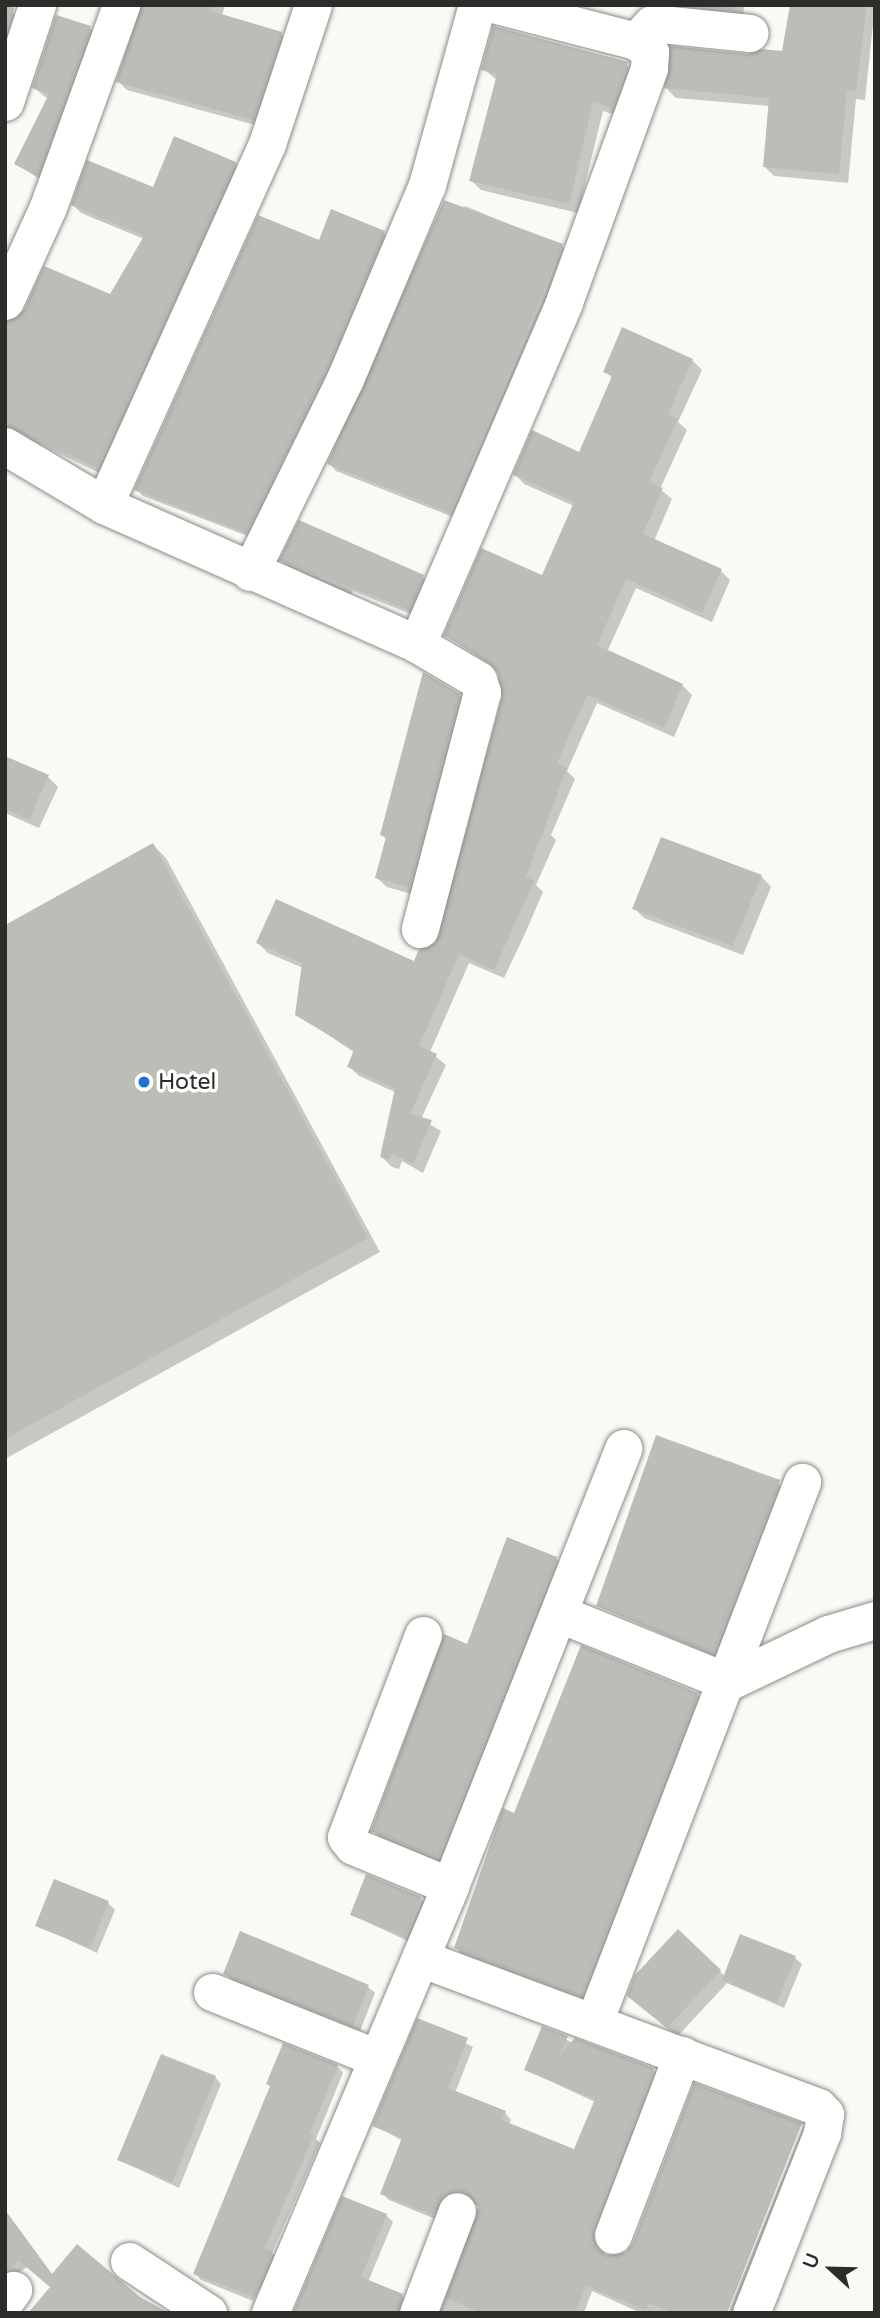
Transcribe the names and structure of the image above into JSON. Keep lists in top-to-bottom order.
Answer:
{
  "places": ["Hotel"],
  "north": "left"
}
